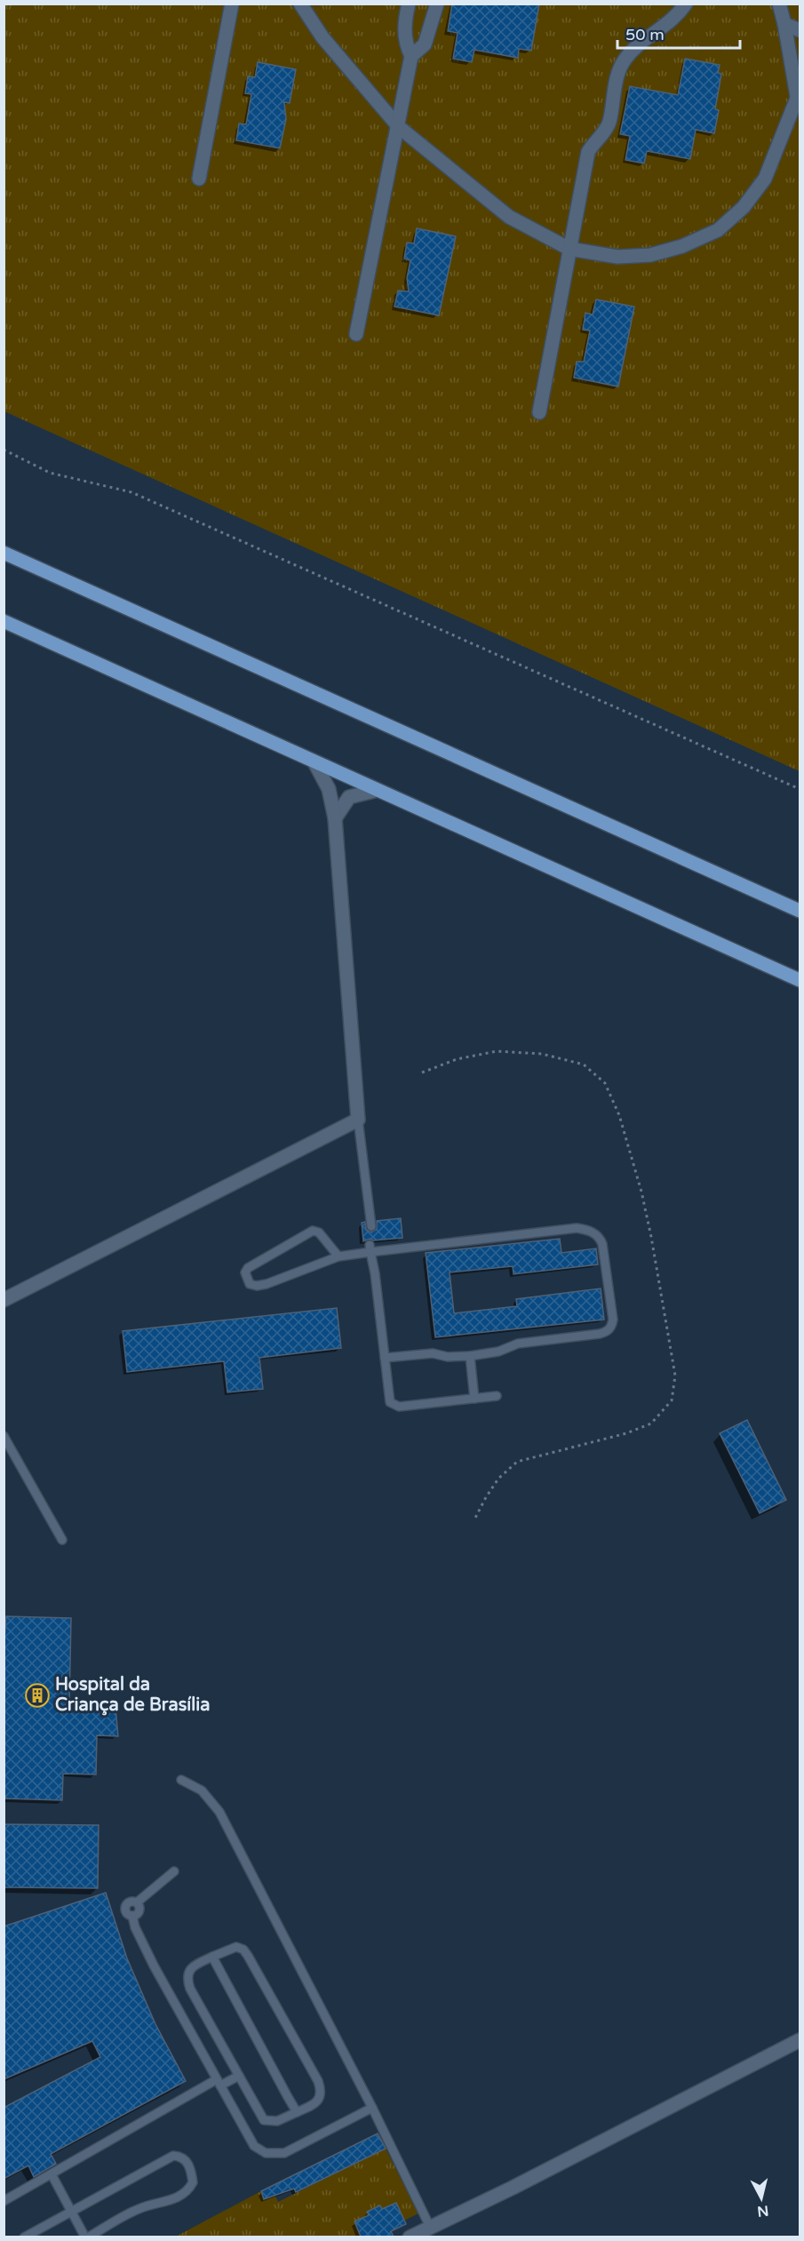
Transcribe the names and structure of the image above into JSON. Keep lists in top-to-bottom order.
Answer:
{
  "places": {
    "building": ["Hospital da Criança de Brasília"]
  },
  "scale_bar": "50 m",
  "north": "bottom"
}
